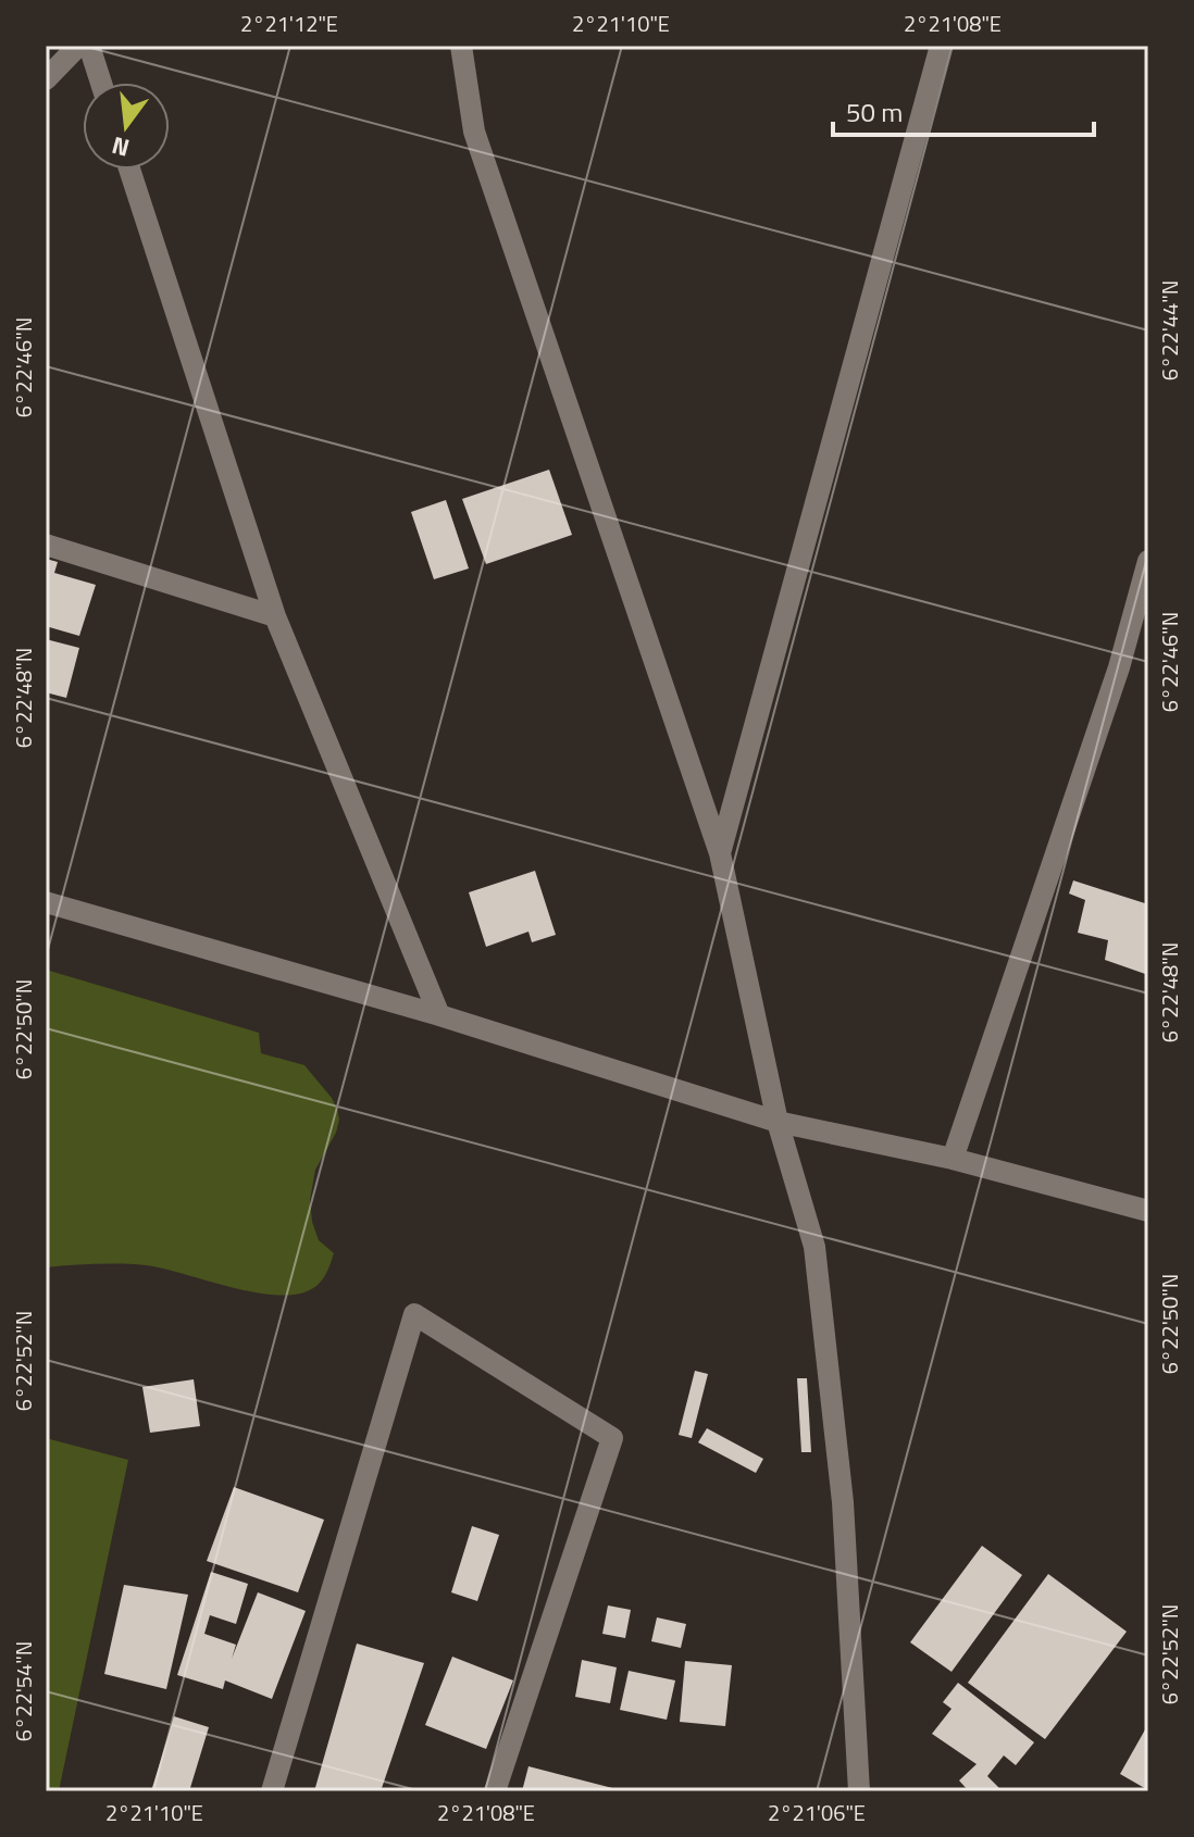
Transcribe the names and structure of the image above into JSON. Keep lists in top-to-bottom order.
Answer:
{
  "scale_bar": "50 m",
  "north": "bottom",
  "coordinates": [
    "2°21'12\"E",
    "2°21'10\"E",
    "2°21'08\"E",
    "6°22'44\"N",
    "6°22'46\"N",
    "6°22'48\"N",
    "6°22'50\"N",
    "6°22'52\"N",
    "6°22'54\"N",
    "2°21'06\"E"
  ]
}
